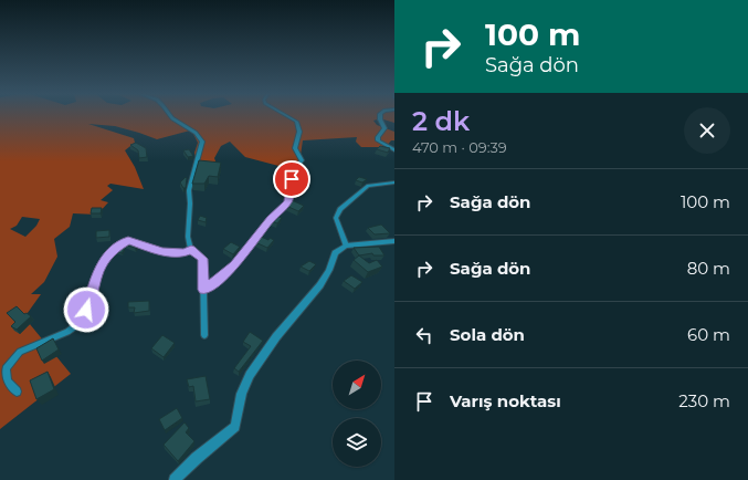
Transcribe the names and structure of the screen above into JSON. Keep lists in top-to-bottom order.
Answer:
{
  "north": "top right",
  "page": {
    "turn": ["100 m", "Sağa dön"],
    "heading": ["2 dk", "470 m · 09:39"],
    "list": [
      {
        "name": "Sağa dön",
        "value": "100 m"
      },
      {
        "name": "Sağa dön",
        "value": "80 m"
      },
      {
        "name": "Sola dön",
        "value": "60 m"
      },
      {
        "name": "Varış noktası",
        "value": "230 m"
      }
    ]
  }
}
